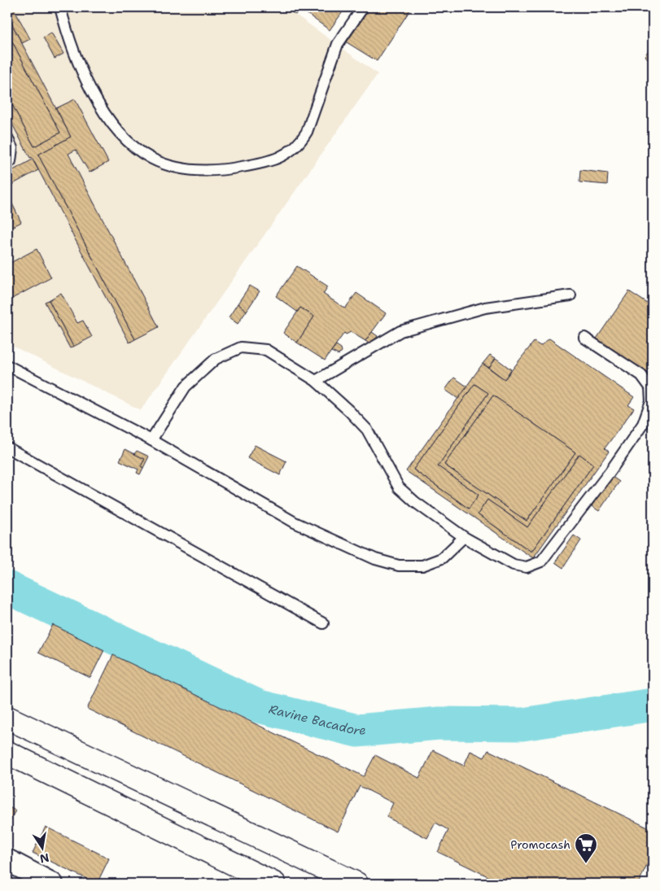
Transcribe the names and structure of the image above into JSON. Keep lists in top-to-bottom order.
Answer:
{
  "water": ["Ravine Bacadore"],
  "places": {
    "supermarket": ["Promocash"]
  },
  "north": "bottom"
}
